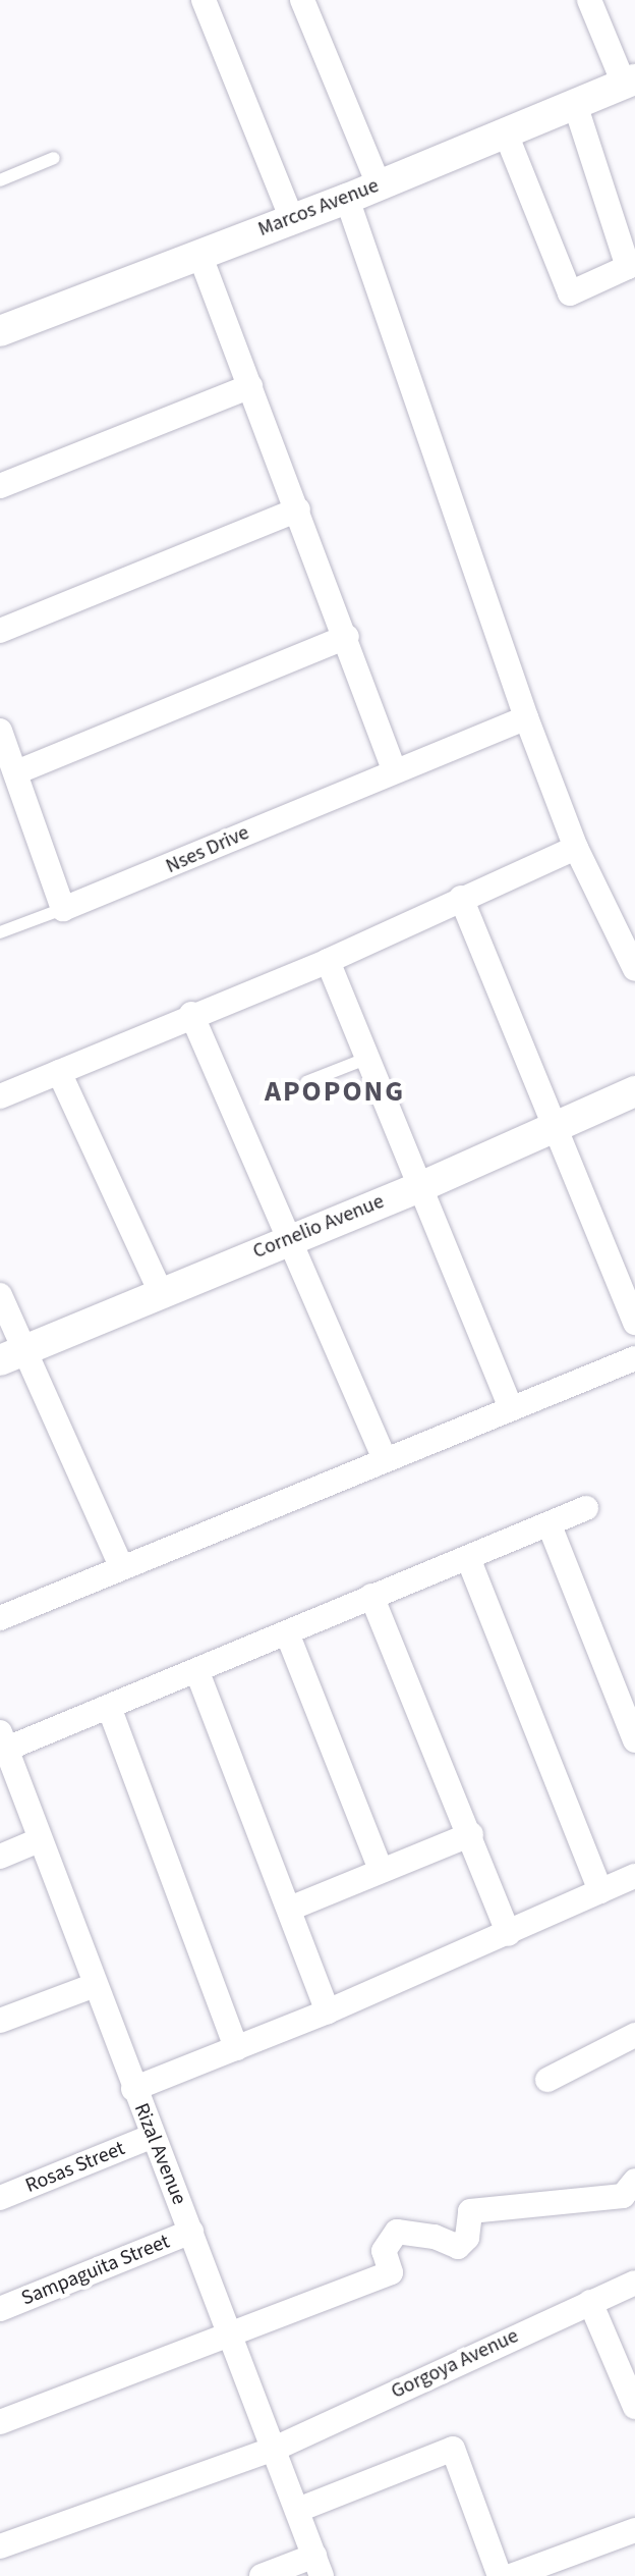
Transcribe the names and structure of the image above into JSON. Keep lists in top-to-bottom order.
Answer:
{
  "streets": {
    "street": [
      "Marcos Avenue",
      "Nses Drive",
      "Cornelio Avenue",
      "Rizal Avenue",
      "Rosas Street",
      "Sampaguita Street",
      "Gorgoya Avenue"
    ]
  },
  "crossings": [
    ["Rizal Avenue", "Rosas Street"],
    ["Rizal Avenue", "Sampaguita Street"],
    ["Rizal Avenue", "Gorgoya Avenue"]
  ],
  "districts": ["APOPONG"]
}
